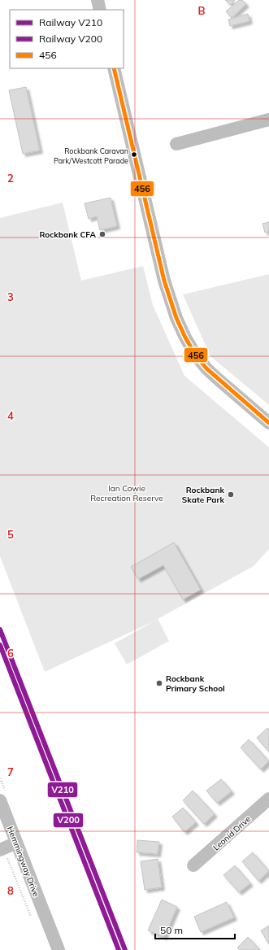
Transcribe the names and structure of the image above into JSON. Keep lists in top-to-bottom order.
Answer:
{
  "streets": {
    "street": ["Leonid Drive", "Hemmingway Drive"]
  },
  "parks": ["Ian Cowie Recreation Reserve"],
  "places": [
    "Rockbank Caravan Park/Westcott Parade",
    "Rockbank CFA",
    "Rockbank Skate Park",
    "Rockbank Primary School"
  ],
  "lines": ["transit line 456", "rail line V210", "rail line V200"],
  "legend": ["Railway V210", "Railway V200", "456"],
  "scale_bar": "50 m",
  "grid": {
    "columns": ["B"],
    "rows": [
      "2",
      "3",
      "4",
      "5",
      "6",
      "7",
      "8"
    ]
  }
}
